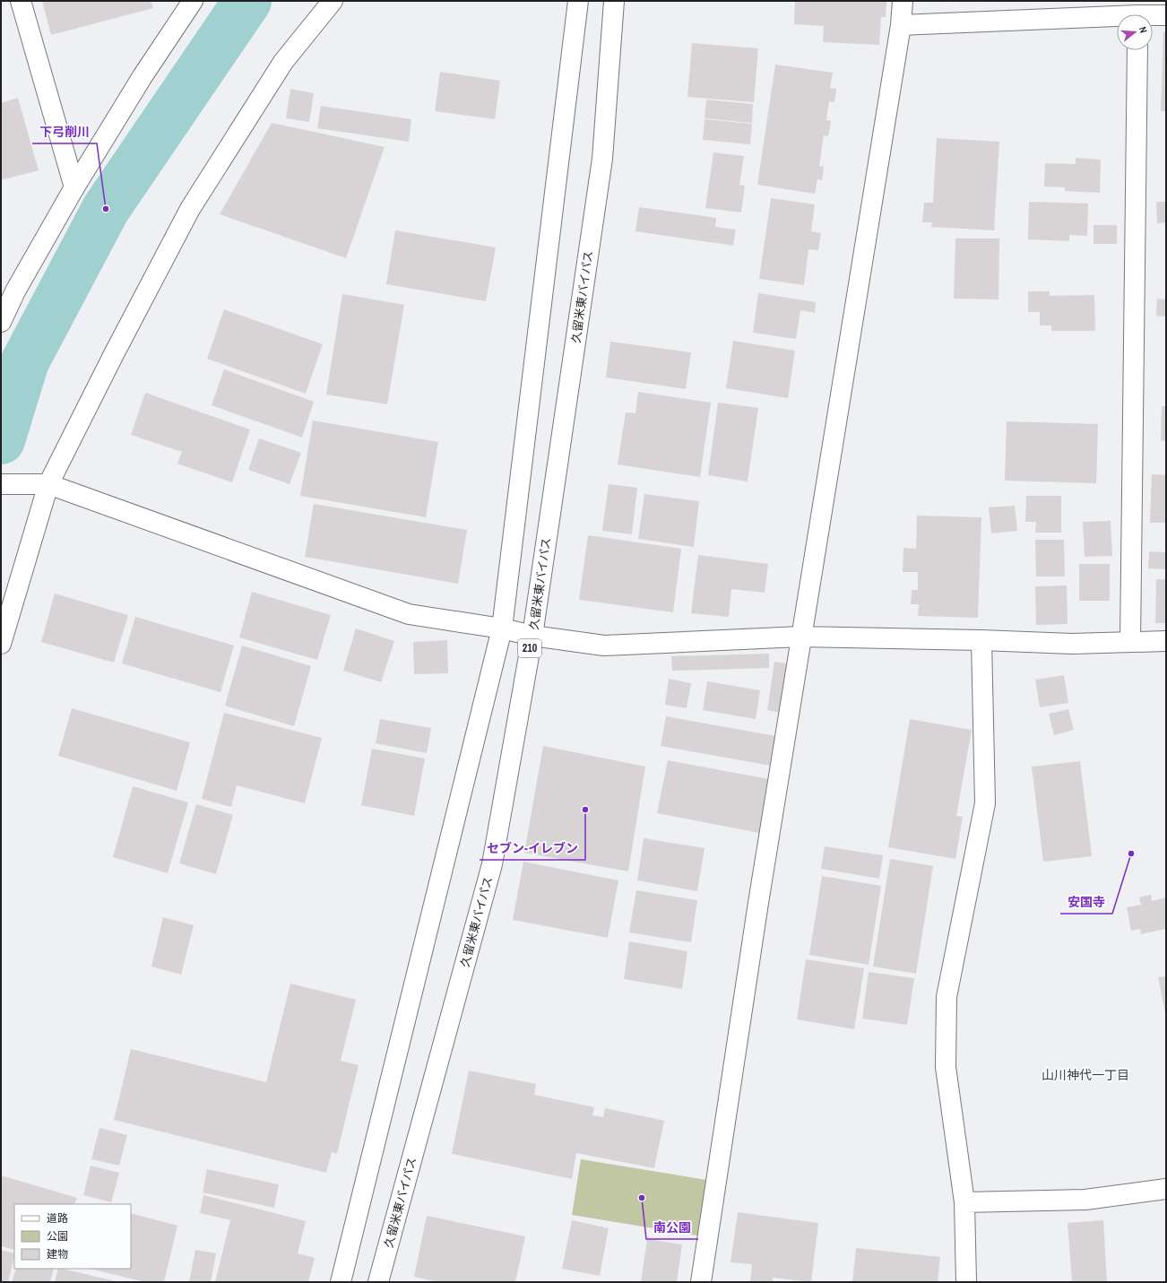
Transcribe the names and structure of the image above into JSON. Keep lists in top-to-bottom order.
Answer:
{
  "streets": {
    "main road": ["久留米東バイパス", "210"]
  },
  "districts": ["山川神代一丁目"],
  "places": [
    "下弓削川",
    "セブン-イレブン",
    "安国寺",
    "南公園"
  ],
  "legend": ["道路", "公園", "建物"],
  "north": "right"
}
